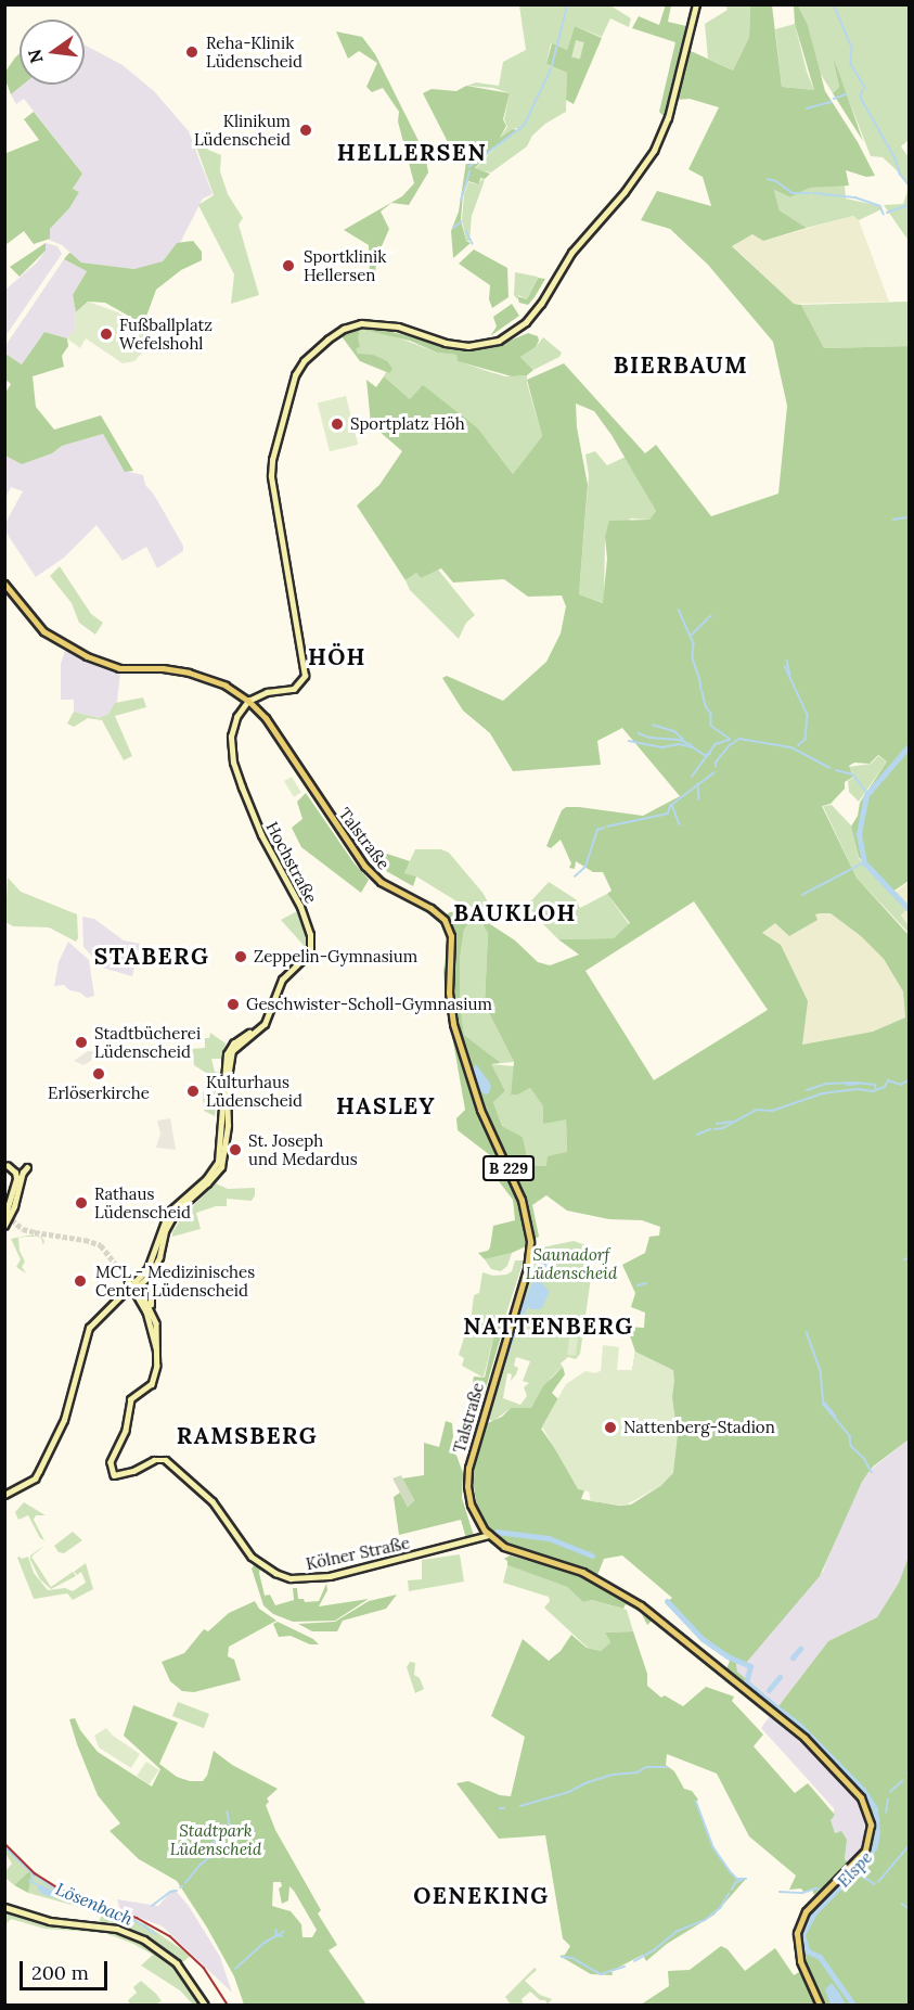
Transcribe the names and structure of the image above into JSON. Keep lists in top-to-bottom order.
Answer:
{
  "streets": {
    "main road": [
      "Talstraße",
      "Hochstraße",
      "B 229",
      "Kölner Straße"
    ]
  },
  "crossings": [
    ["Talstraße", "Hochstraße"],
    ["Talstraße", "B 229"],
    ["Talstraße", "Kölner Straße"],
    ["Hochstraße", "B 229"]
  ],
  "districts": [
    "HELLERSEN",
    "BIERBAUM",
    "HÖH",
    "BAUKLOH",
    "STABERG",
    "HASLEY",
    "NATTENBERG",
    "RAMSBERG",
    "OENEKING"
  ],
  "water": ["Elspe", "Lösenbach"],
  "parks": ["Saunadorf Lüdenscheid", "Stadtpark Lüdenscheid"],
  "places": [
    "Reha-Klinik Lüdenscheid",
    "Klinikum Lüdenscheid",
    "Sportklinik Hellersen",
    "Fußballplatz Wefelshohl",
    "Sportplatz Höh",
    "Zeppelin-Gymnasium",
    "Geschwister-Scholl-Gymnasium",
    "Stadtbücherei Lüdenscheid",
    "Erlöserkirche",
    "Kulturhaus Lüdenscheid",
    "St. Joseph und Medardus",
    "Rathaus Lüdenscheid",
    "MCL - Medizinisches Center Lüdenscheid",
    "Nattenberg-Stadion"
  ],
  "scale_bar": "200 m",
  "north": "left"
}
